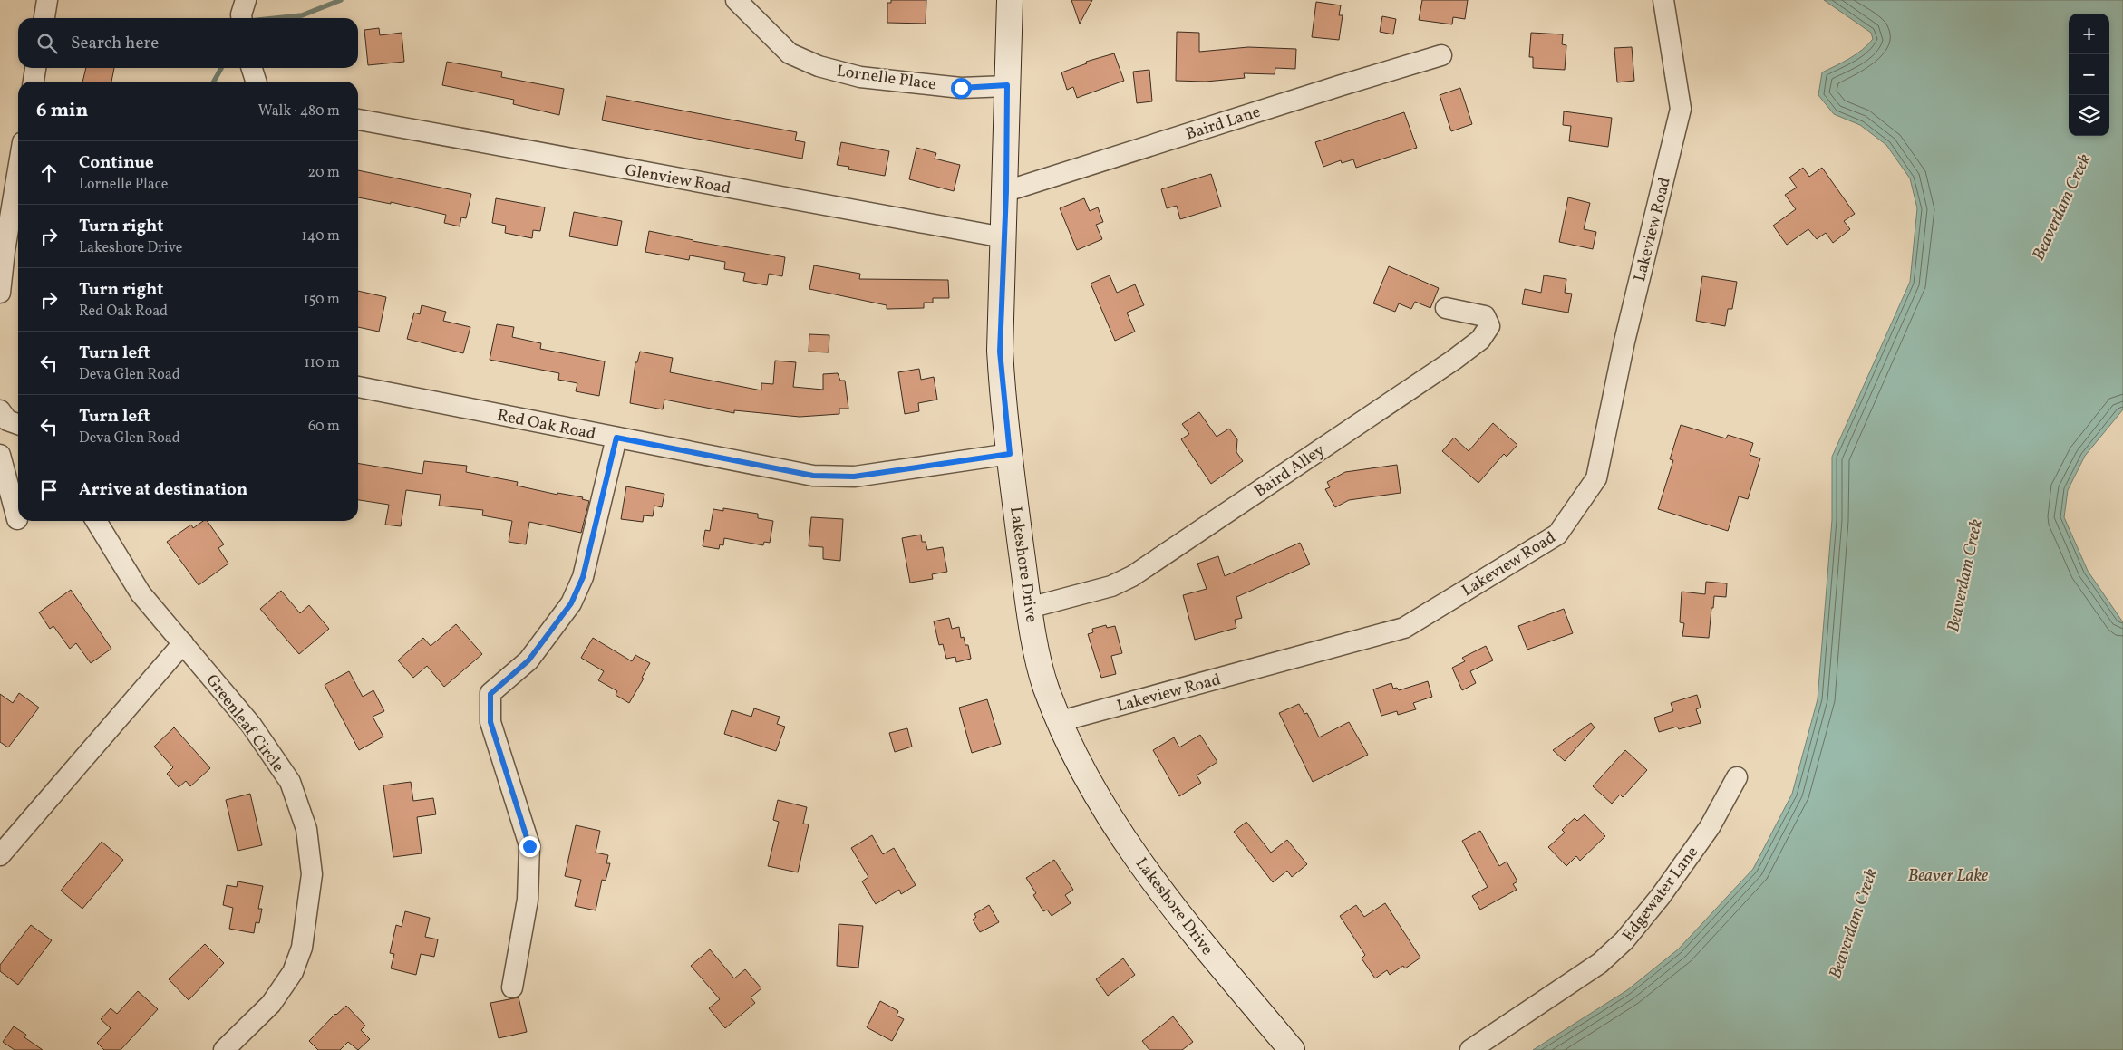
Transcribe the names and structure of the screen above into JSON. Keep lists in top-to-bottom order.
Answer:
{
  "streets": {
    "street": [
      "Lornelle Place",
      "Baird Lane",
      "Glenview Road",
      "Lakeview Road",
      "Red Oak Road",
      "Baird Alley",
      "Lakeshore Drive",
      "Greenleaf Circle",
      "Edgewater Lane"
    ]
  },
  "crossings": [
    ["Lornelle Place", "Lakeshore Drive"],
    ["Baird Lane", "Lakeshore Drive"],
    ["Glenview Road", "Lakeshore Drive"],
    ["Lakeview Road", "Lakeshore Drive"],
    ["Red Oak Road", "Lakeshore Drive"],
    ["Baird Alley", "Lakeshore Drive"]
  ],
  "water": ["Beaverdam Creek", "Beaver Lake"],
  "page": {
    "map_buttons": ["+", "−"],
    "search": "Search here",
    "heading": ["6 min", "Walk · 480 m"],
    "list": [
      ["Continue", "Lornelle Place", "20 m"],
      ["Turn right", "Lakeshore Drive", "140 m"],
      ["Turn right", "Red Oak Road", "150 m"],
      ["Turn left", "Deva Glen Road", "110 m"],
      ["Turn left", "Deva Glen Road", "60 m"],
      "Arrive at destination"
    ]
  }
}
